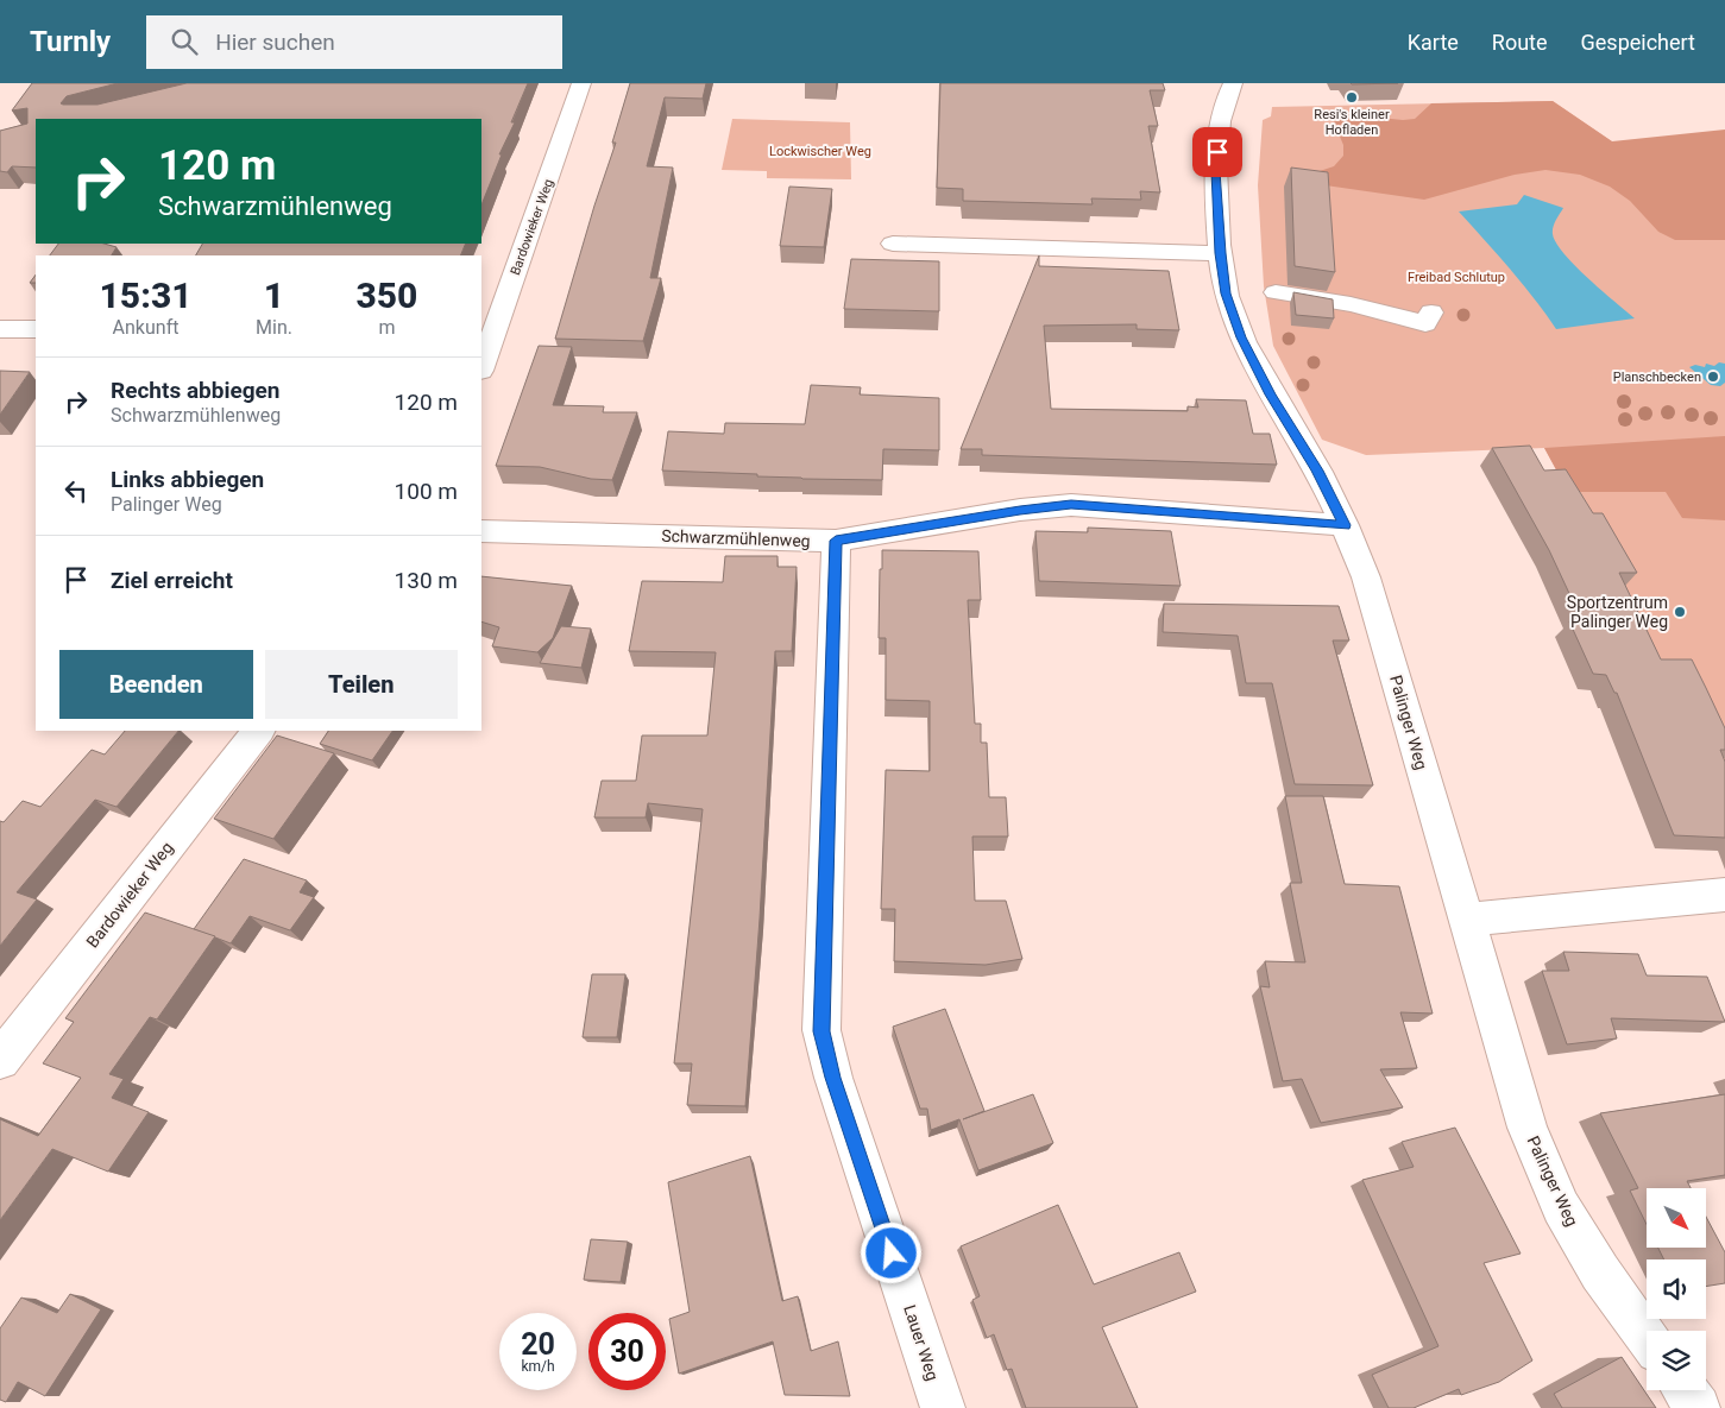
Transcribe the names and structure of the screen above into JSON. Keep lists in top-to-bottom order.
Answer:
{
  "streets": {
    "street": [
      "Bardowieker Weg",
      "Schwarzmühlenweg",
      "Palinger Weg",
      "Lauer Weg"
    ]
  },
  "crossings": [
    ["Schwarzmühlenweg", "Palinger Weg"],
    ["Schwarzmühlenweg", "Lauer Weg"]
  ],
  "parks": ["Lockwischer Weg", "Freibad Schlutup"],
  "places": ["Resi's kleiner Hofladen", "Planschbecken", "Sportzentrum Palinger Weg"],
  "north": "bottom right",
  "page": {
    "header": "Turnly",
    "search": "Hier suchen",
    "nav": ["Karte", "Route", "Gespeichert"],
    "turn": ["120 m", "Schwarzmühlenweg"],
    "eta": [
      "15:31",
      "Ankunft",
      "1",
      "Min.",
      "350",
      "m"
    ],
    "list": [
      {
        "name": "Rechts abbiegen",
        "note": "Schwarzmühlenweg",
        "value": "120 m"
      },
      {
        "name": "Links abbiegen",
        "note": "Palinger Weg",
        "value": "100 m"
      },
      {
        "name": "Ziel erreicht",
        "value": "130 m"
      }
    ],
    "buttons": ["Beenden", "Teilen"],
    "speed": "20 km/h",
    "limit": "30"
  }
}
